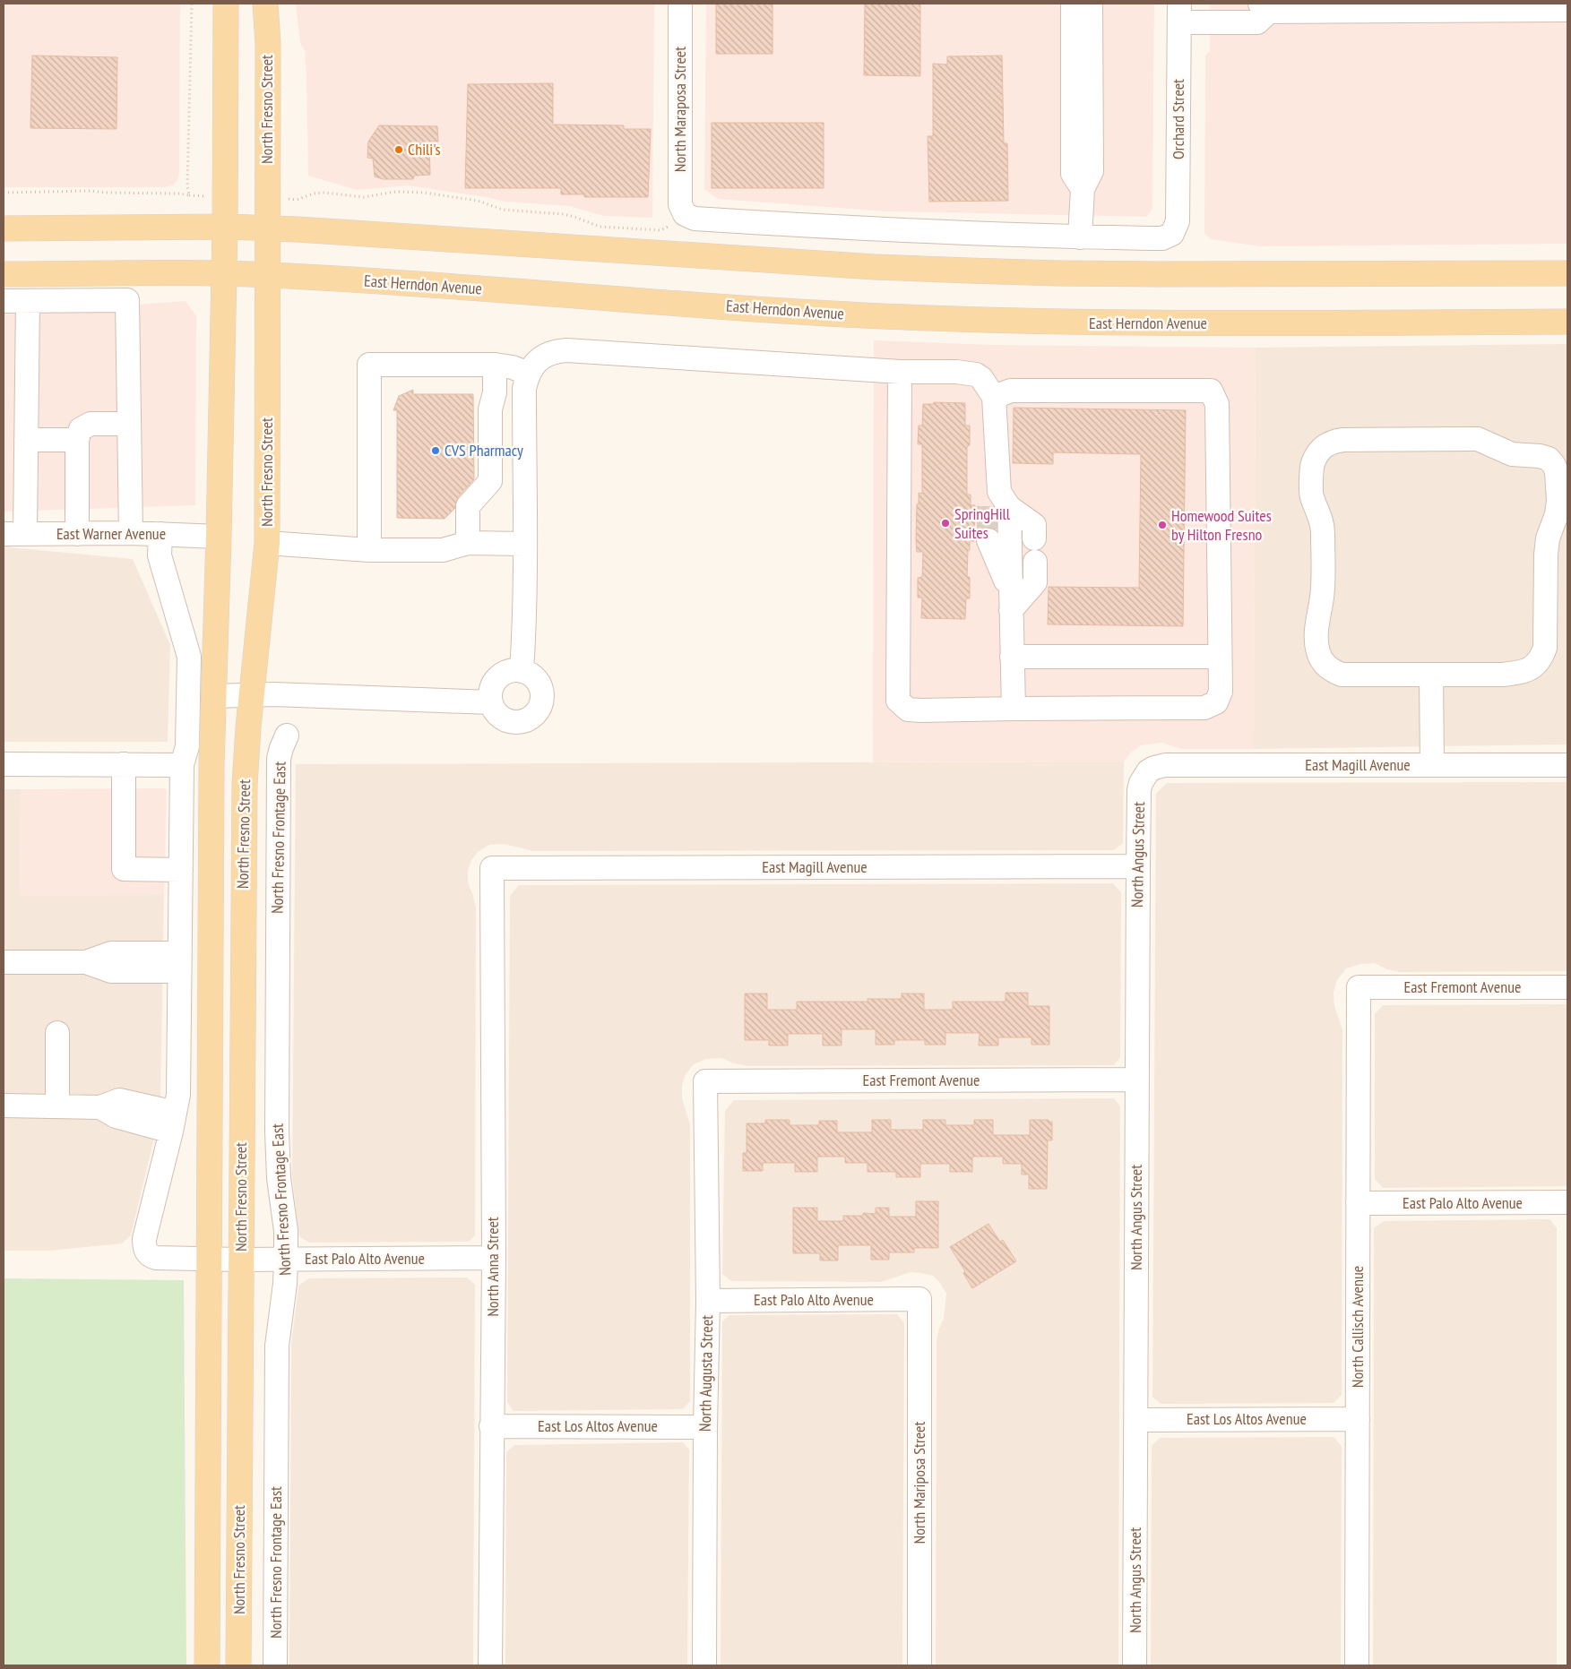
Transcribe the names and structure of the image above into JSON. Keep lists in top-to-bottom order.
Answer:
{
  "streets": {
    "main road": ["North Fresno Street", "East Herndon Avenue"],
    "street": [
      "North Maraposa Street",
      "Orchard Street",
      "East Warner Avenue",
      "East Magill Avenue",
      "North Fresno Frontage East",
      "North Angus Street",
      "East Fremont Avenue",
      "East Palo Alto Avenue",
      "North Anna Street",
      "North Callisch Avenue",
      "North Augusta Street",
      "East Los Altos Avenue",
      "North Mariposa Street"
    ]
  },
  "crossings": [
    ["North Fresno Street", "East Herndon Avenue"],
    ["North Fresno Street", "East Warner Avenue"],
    ["North Fresno Street", "East Palo Alto Avenue"],
    ["East Magill Avenue", "North Angus Street"],
    ["East Magill Avenue", "North Anna Street"],
    ["North Fresno Frontage East", "East Palo Alto Avenue"],
    ["North Angus Street", "East Fremont Avenue"],
    ["North Angus Street", "East Los Altos Avenue"],
    ["East Fremont Avenue", "North Callisch Avenue"],
    ["East Fremont Avenue", "North Augusta Street"],
    ["East Palo Alto Avenue", "North Anna Street"],
    ["East Palo Alto Avenue", "North Callisch Avenue"],
    ["East Palo Alto Avenue", "North Augusta Street"],
    ["East Palo Alto Avenue", "North Mariposa Street"],
    ["North Anna Street", "East Los Altos Avenue"],
    ["North Callisch Avenue", "East Los Altos Avenue"],
    ["North Augusta Street", "East Los Altos Avenue"]
  ],
  "places": [
    "Chili's",
    "CVS Pharmacy",
    "SpringHill Suites",
    "Homewood Suites by Hilton Fresno"
  ]
}
